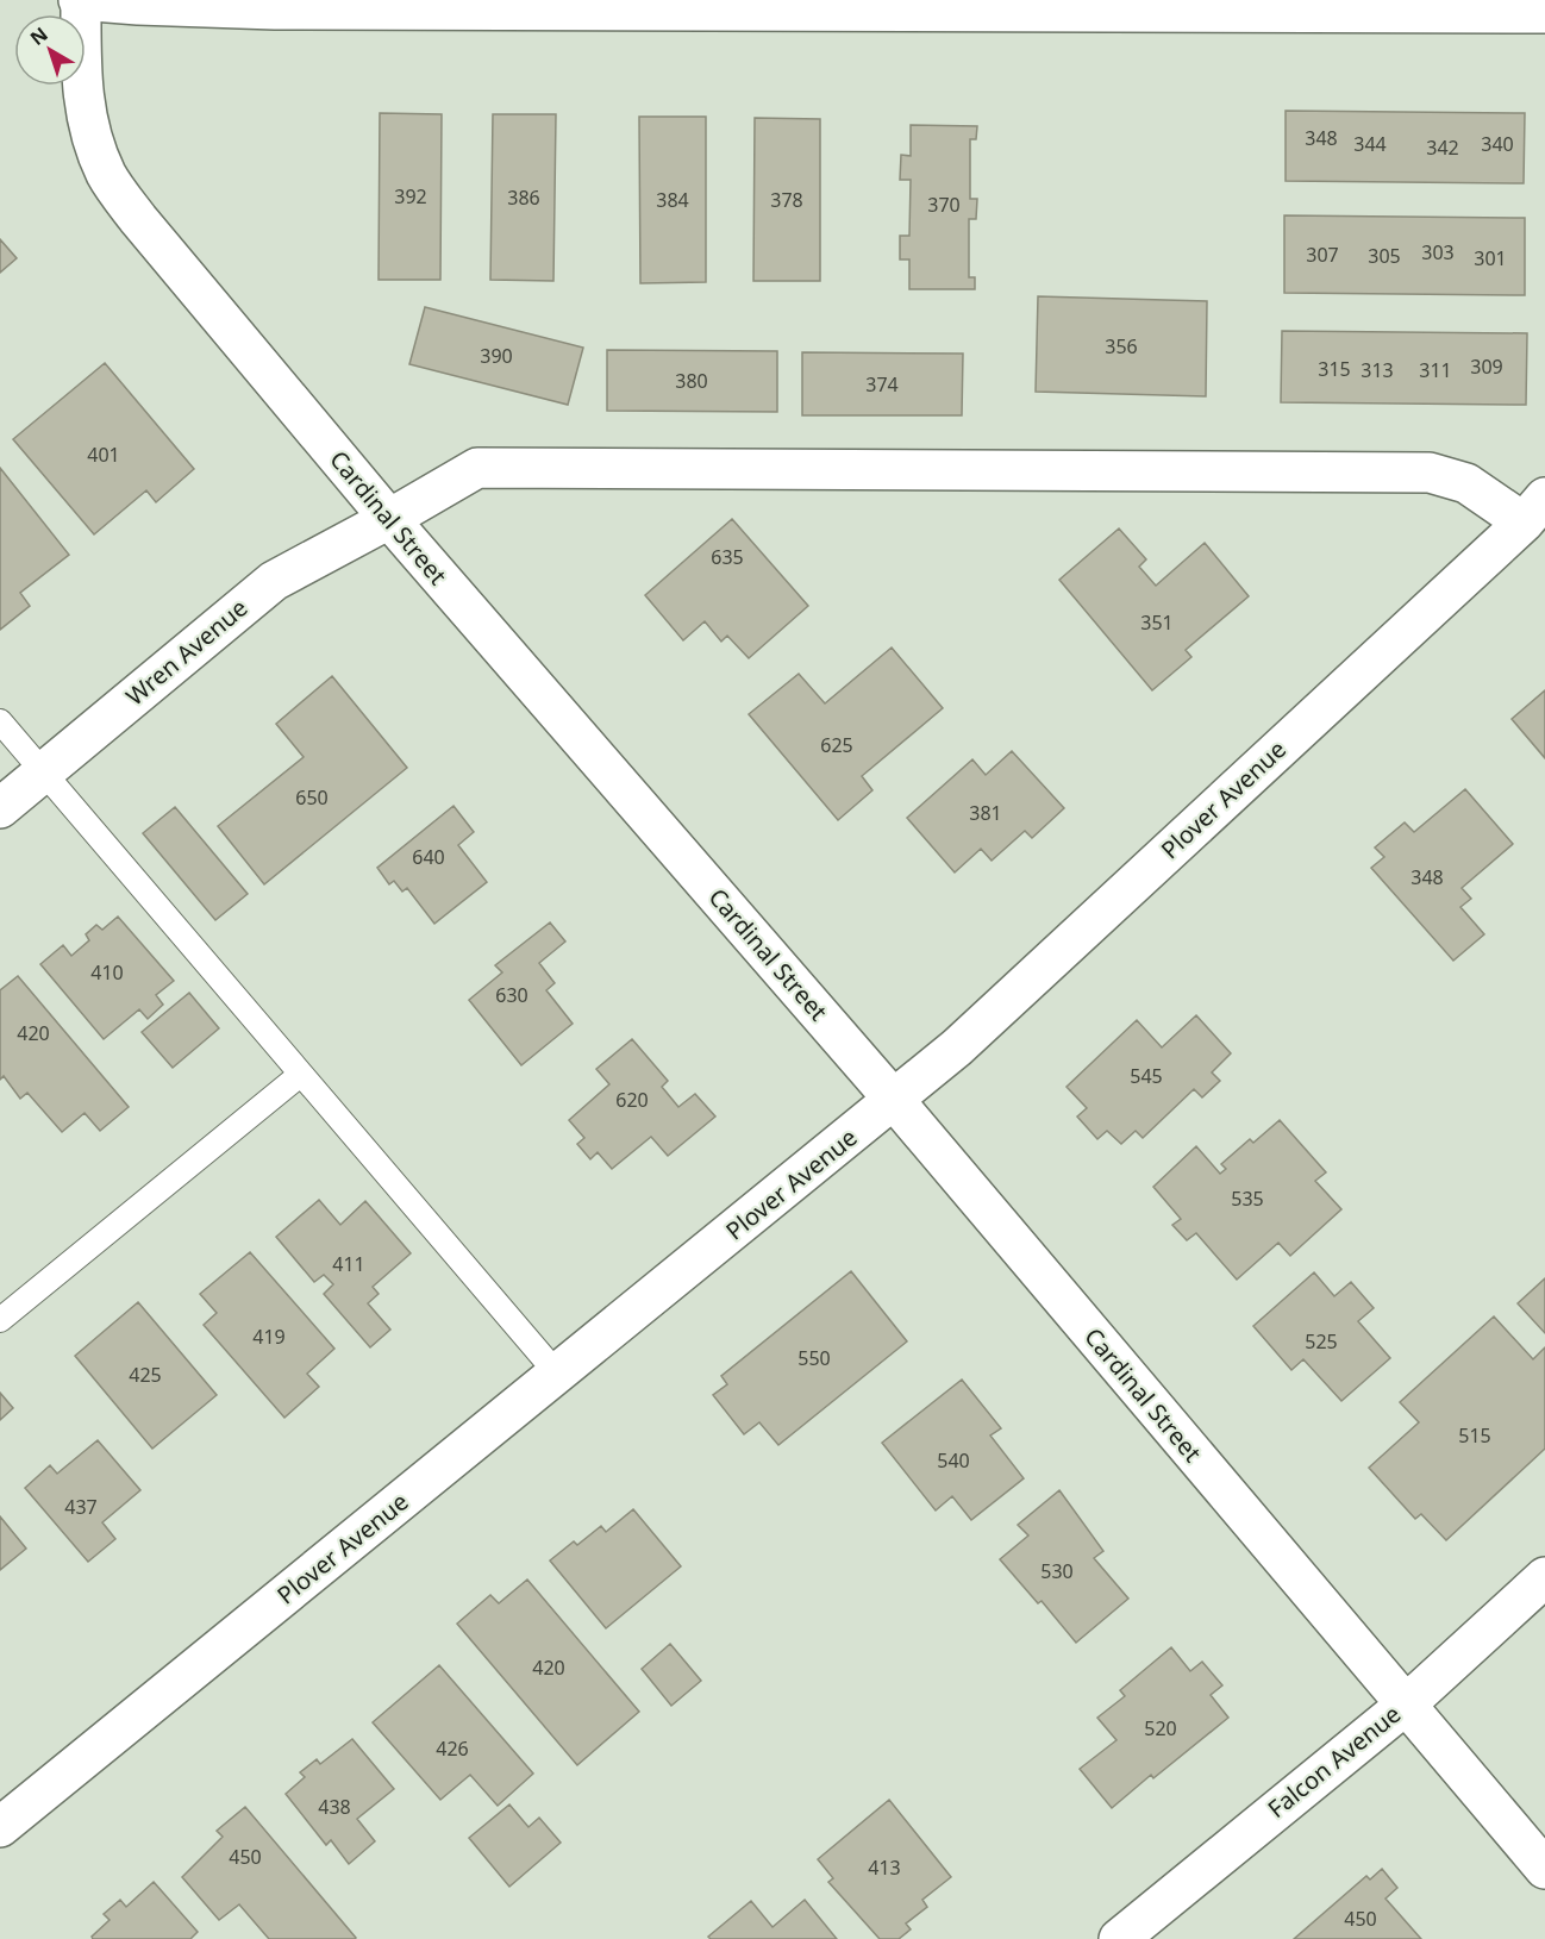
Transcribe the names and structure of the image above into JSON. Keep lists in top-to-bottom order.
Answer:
{
  "streets": {
    "street": [
      "Cardinal Street",
      "Wren Avenue",
      "Plover Avenue",
      "Falcon Avenue"
    ]
  },
  "crossings": [
    ["Cardinal Street", "Wren Avenue"],
    ["Cardinal Street", "Plover Avenue"],
    ["Cardinal Street", "Falcon Avenue"],
    ["Wren Avenue", "Plover Avenue"]
  ],
  "house_numbers": [
    "348",
    "344",
    "340",
    "342",
    "392",
    "386",
    "384",
    "378",
    "370",
    "303",
    "307",
    "305",
    "301",
    "356",
    "390",
    "309",
    "315",
    "313",
    "311",
    "380",
    "374",
    "401",
    "635",
    "351",
    "625",
    "650",
    "381",
    "640",
    "348",
    "410",
    "630",
    "420",
    "545",
    "620",
    "535",
    "411",
    "419",
    "525",
    "550",
    "425",
    "515",
    "540",
    "437",
    "530",
    "420",
    "520",
    "426",
    "438",
    "450",
    "413",
    "450"
  ],
  "north": "top left"
}
